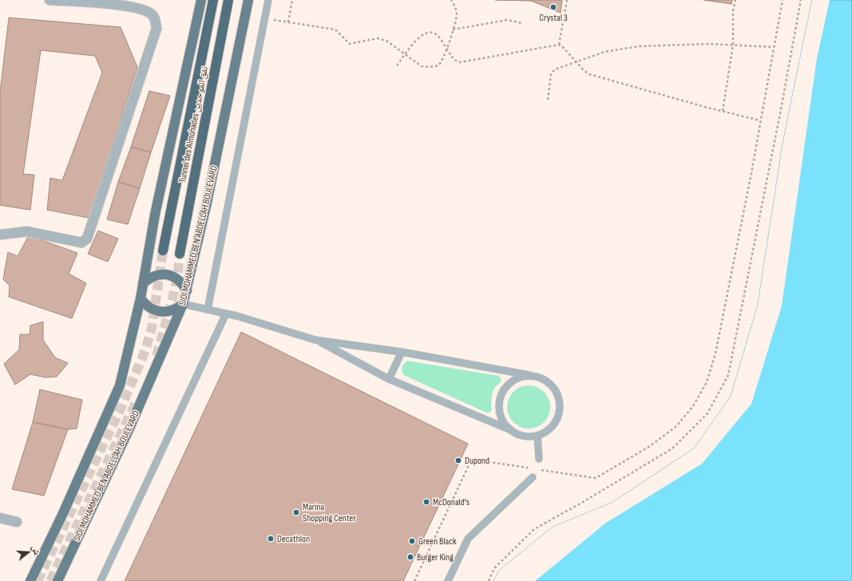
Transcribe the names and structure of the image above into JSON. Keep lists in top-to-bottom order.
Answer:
{
  "streets": {
    "highway": ["Tunnel des Almohades نفق الموحدين"],
    "main road": ["SIDI MOHAMMED BEN ABDELLAH BOULEVARD"]
  },
  "places": [
    "Crystal 3",
    "Dupond",
    "McDonald's",
    "Marina Shopping Center",
    "Decathlon",
    "Green Black",
    "Burger King"
  ],
  "north": "right"
}
